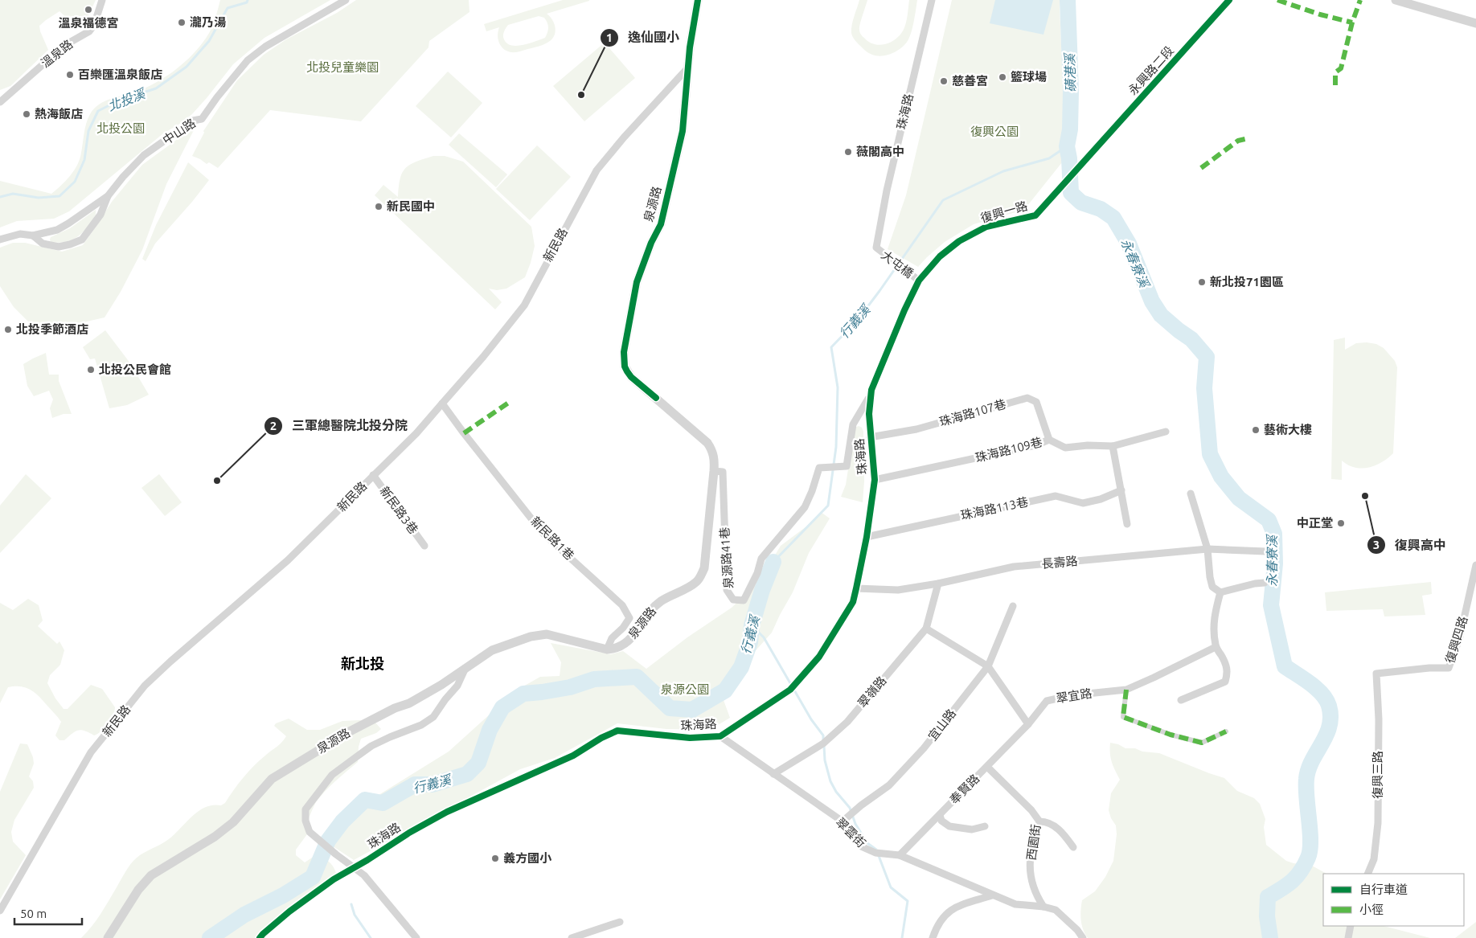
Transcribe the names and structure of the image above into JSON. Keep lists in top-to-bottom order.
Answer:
{
  "streets": {
    "street": [
      "溫泉路",
      "永興路二段",
      "珠海路",
      "中山路",
      "泉源路",
      "復興一路",
      "新民路",
      "大屯橋",
      "珠海路107巷",
      "珠海路109巷",
      "珠海路113巷",
      "新民路3巷",
      "新民路1巷",
      "泉源路41巷",
      "長壽路",
      "復興四路",
      "翠嶺路",
      "翠宜路",
      "宜山路",
      "復興三路",
      "奉賢路",
      "翠雲街",
      "西園街"
    ]
  },
  "crossings": [
    ["永興路二段", "復興一路"],
    ["珠海路", "復興一路"],
    ["珠海路", "大屯橋"],
    ["珠海路", "珠海路107巷"],
    ["珠海路", "珠海路109巷"],
    ["珠海路", "珠海路113巷"],
    ["珠海路", "泉源路41巷"],
    ["珠海路", "長壽路"],
    ["珠海路", "翠雲街"],
    ["泉源路", "新民路"],
    ["泉源路", "新民路1巷"],
    ["泉源路", "泉源路41巷"],
    ["復興一路", "大屯橋"],
    ["新民路", "新民路3巷"],
    ["新民路", "新民路1巷"],
    ["珠海路107巷", "珠海路109巷"],
    ["長壽路", "翠嶺路"],
    ["復興四路", "復興三路"],
    ["翠嶺路", "翠雲街"],
    ["翠宜路", "奉賢路"],
    ["宜山路", "翠雲街"],
    ["奉賢路", "翠雲街"],
    ["奉賢路", "西園街"],
    ["翠雲街", "西園街"]
  ],
  "districts": ["新北投"],
  "water": [
    "磺港溪",
    "北投溪",
    "永春寮溪",
    "行義溪"
  ],
  "parks": [
    "北投兒童樂園",
    "北投公園",
    "復興公園",
    "泉源公園"
  ],
  "places": [
    "溫泉福德宮",
    "瀧乃湯",
    "百樂匯溫泉飯店",
    "籃球場",
    "慈善宮",
    "逸仙國小",
    "熱海飯店",
    "薇閣高中",
    "新民國中",
    "新北投71園區",
    "北投季節酒店",
    "北投公民會館",
    "藝術大樓",
    "三軍總醫院北投分院",
    "復興高中",
    "中正堂",
    "義方國小"
  ],
  "legend": ["自行車道", "小徑"],
  "scale_bar": "50 m"
}
